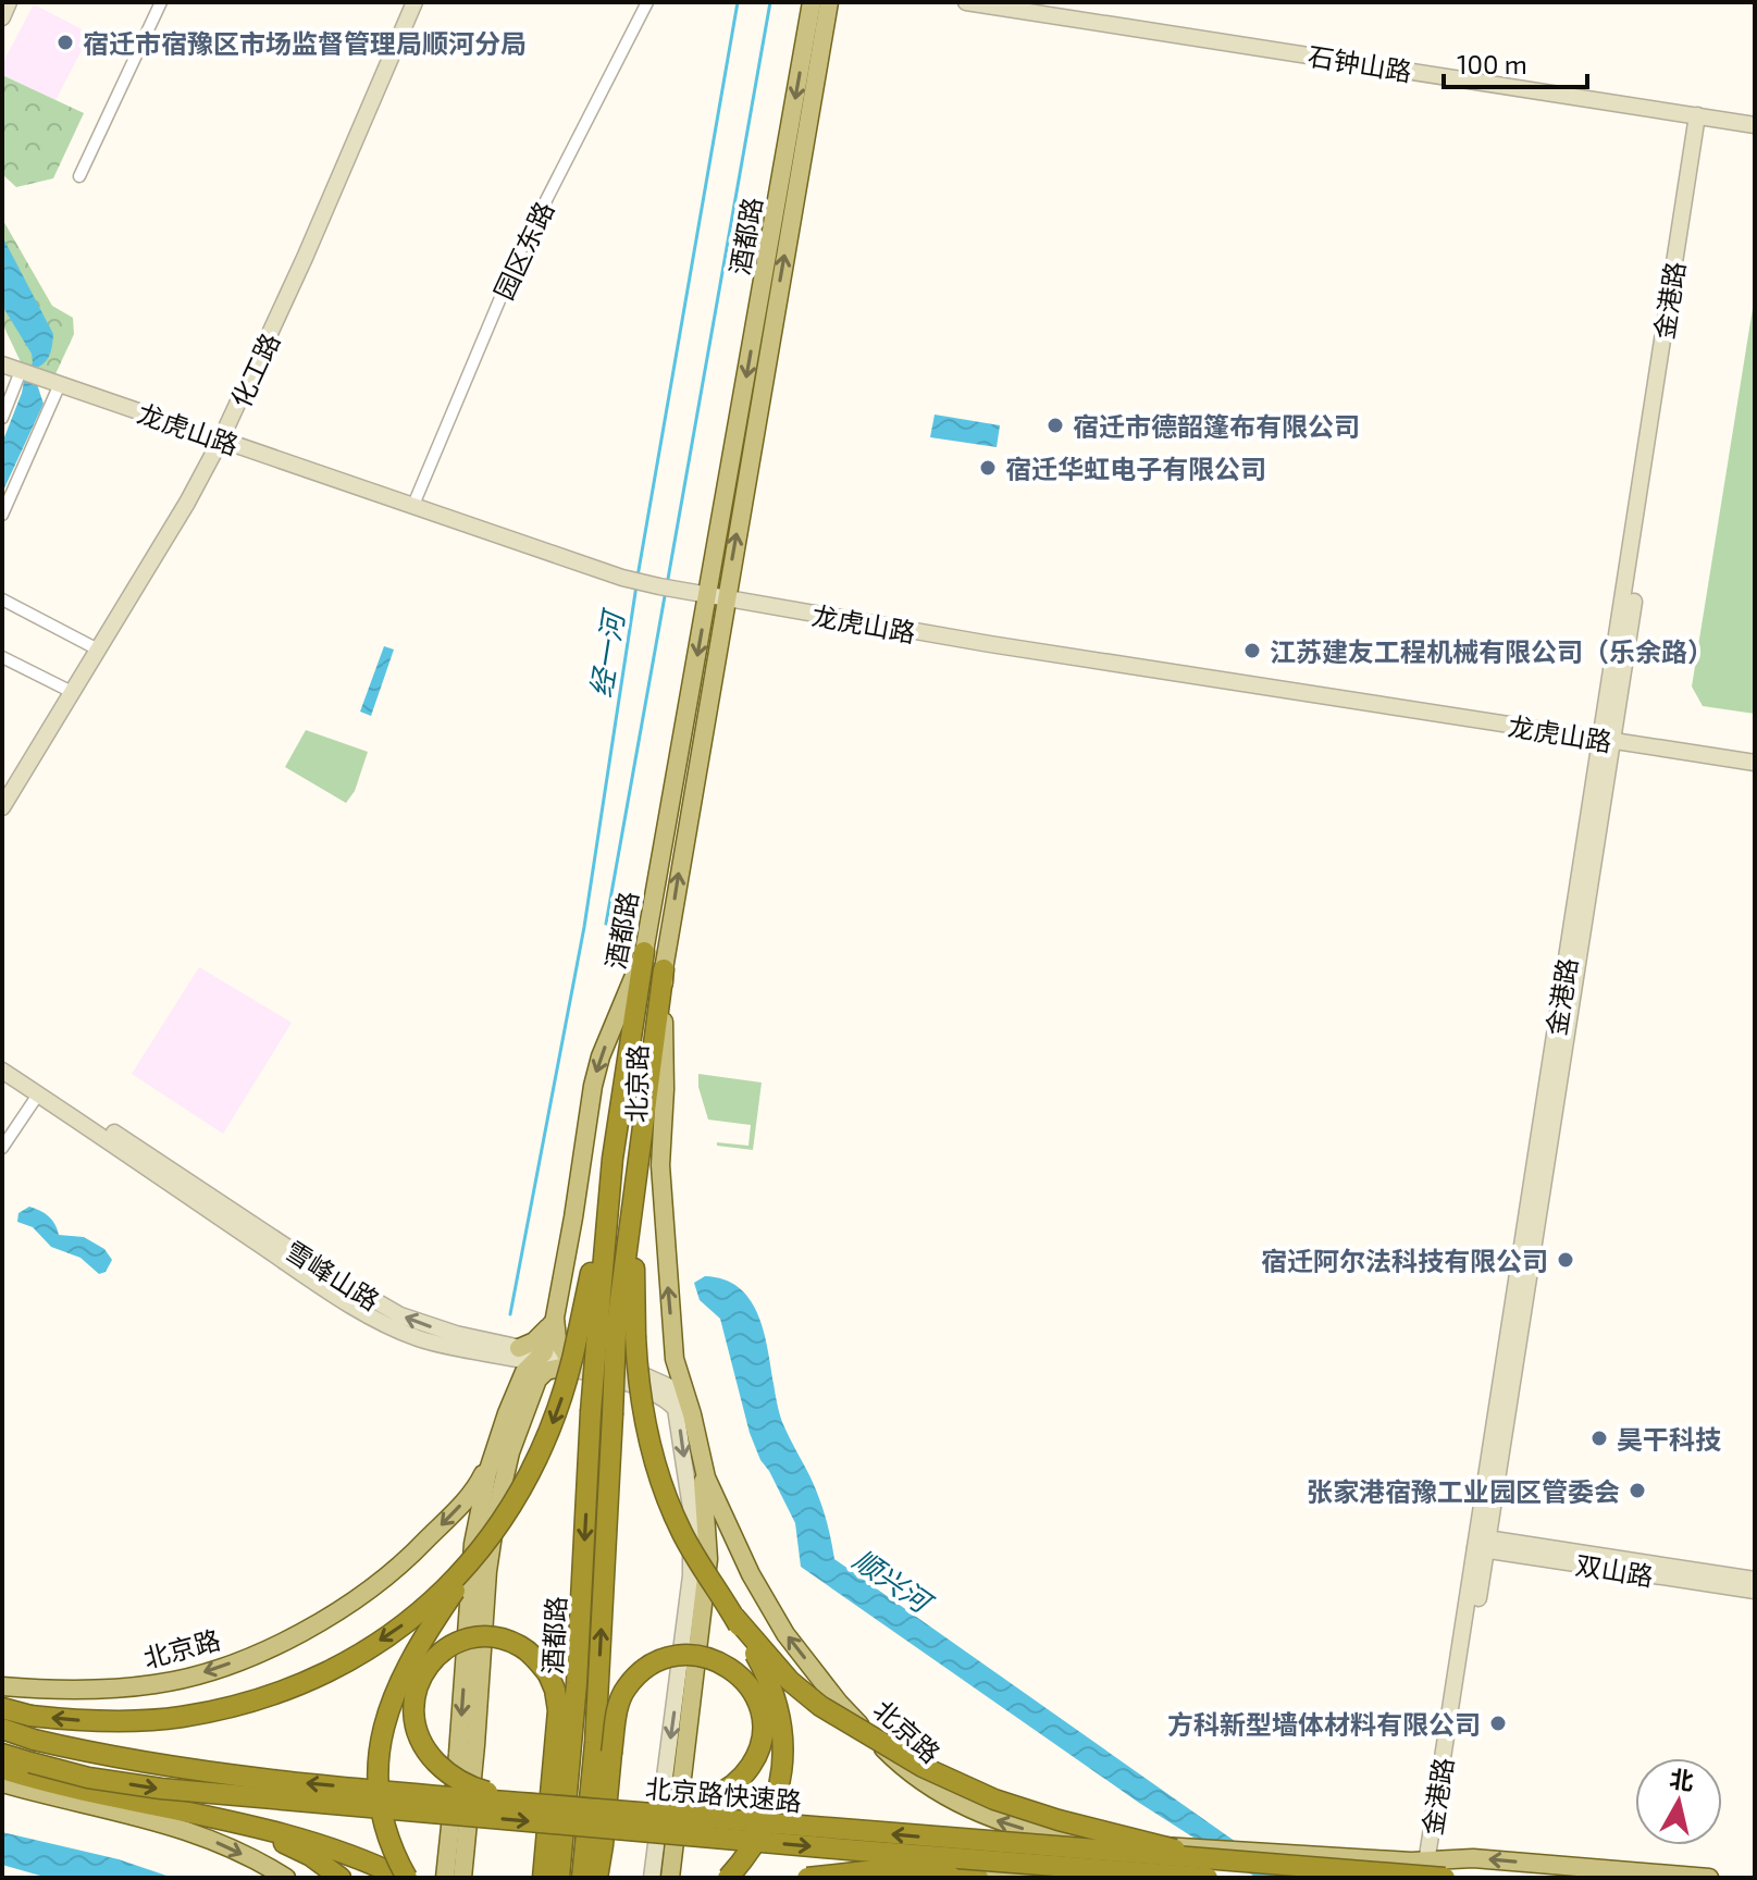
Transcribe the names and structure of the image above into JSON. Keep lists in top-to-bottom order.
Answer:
{
  "streets": {
    "highway": ["酒都路", "北京路快速路"],
    "main road": ["北京路"],
    "street": [
      "石钟山路",
      "园区东路",
      "金港路",
      "化工路",
      "龙虎山路",
      "雪峰山路",
      "双山路"
    ]
  },
  "crossings": [
    ["石钟山路", "金港路"],
    ["酒都路", "龙虎山路"],
    ["酒都路", "北京路"],
    ["园区东路", "龙虎山路"],
    ["金港路", "龙虎山路"],
    ["金港路", "北京路"],
    ["金港路", "双山路"],
    ["金港路", "北京路快速路"],
    ["化工路", "龙虎山路"],
    ["北京路", "北京路快速路"]
  ],
  "water": ["经一河", "顺兴河"],
  "places": [
    "宿迁市宿豫区市场监督管理局顺河分局",
    "宿迁市德韶篷布有限公司",
    "宿迁华虹电子有限公司",
    "江苏建友工程机械有限公司（乐余路）",
    "宿迁阿尔法科技有限公司",
    "昊干科技",
    "张家港宿豫工业园区管委会",
    "方科新型墙体材料有限公司"
  ],
  "scale_bar": "100 m",
  "north": "top"
}
